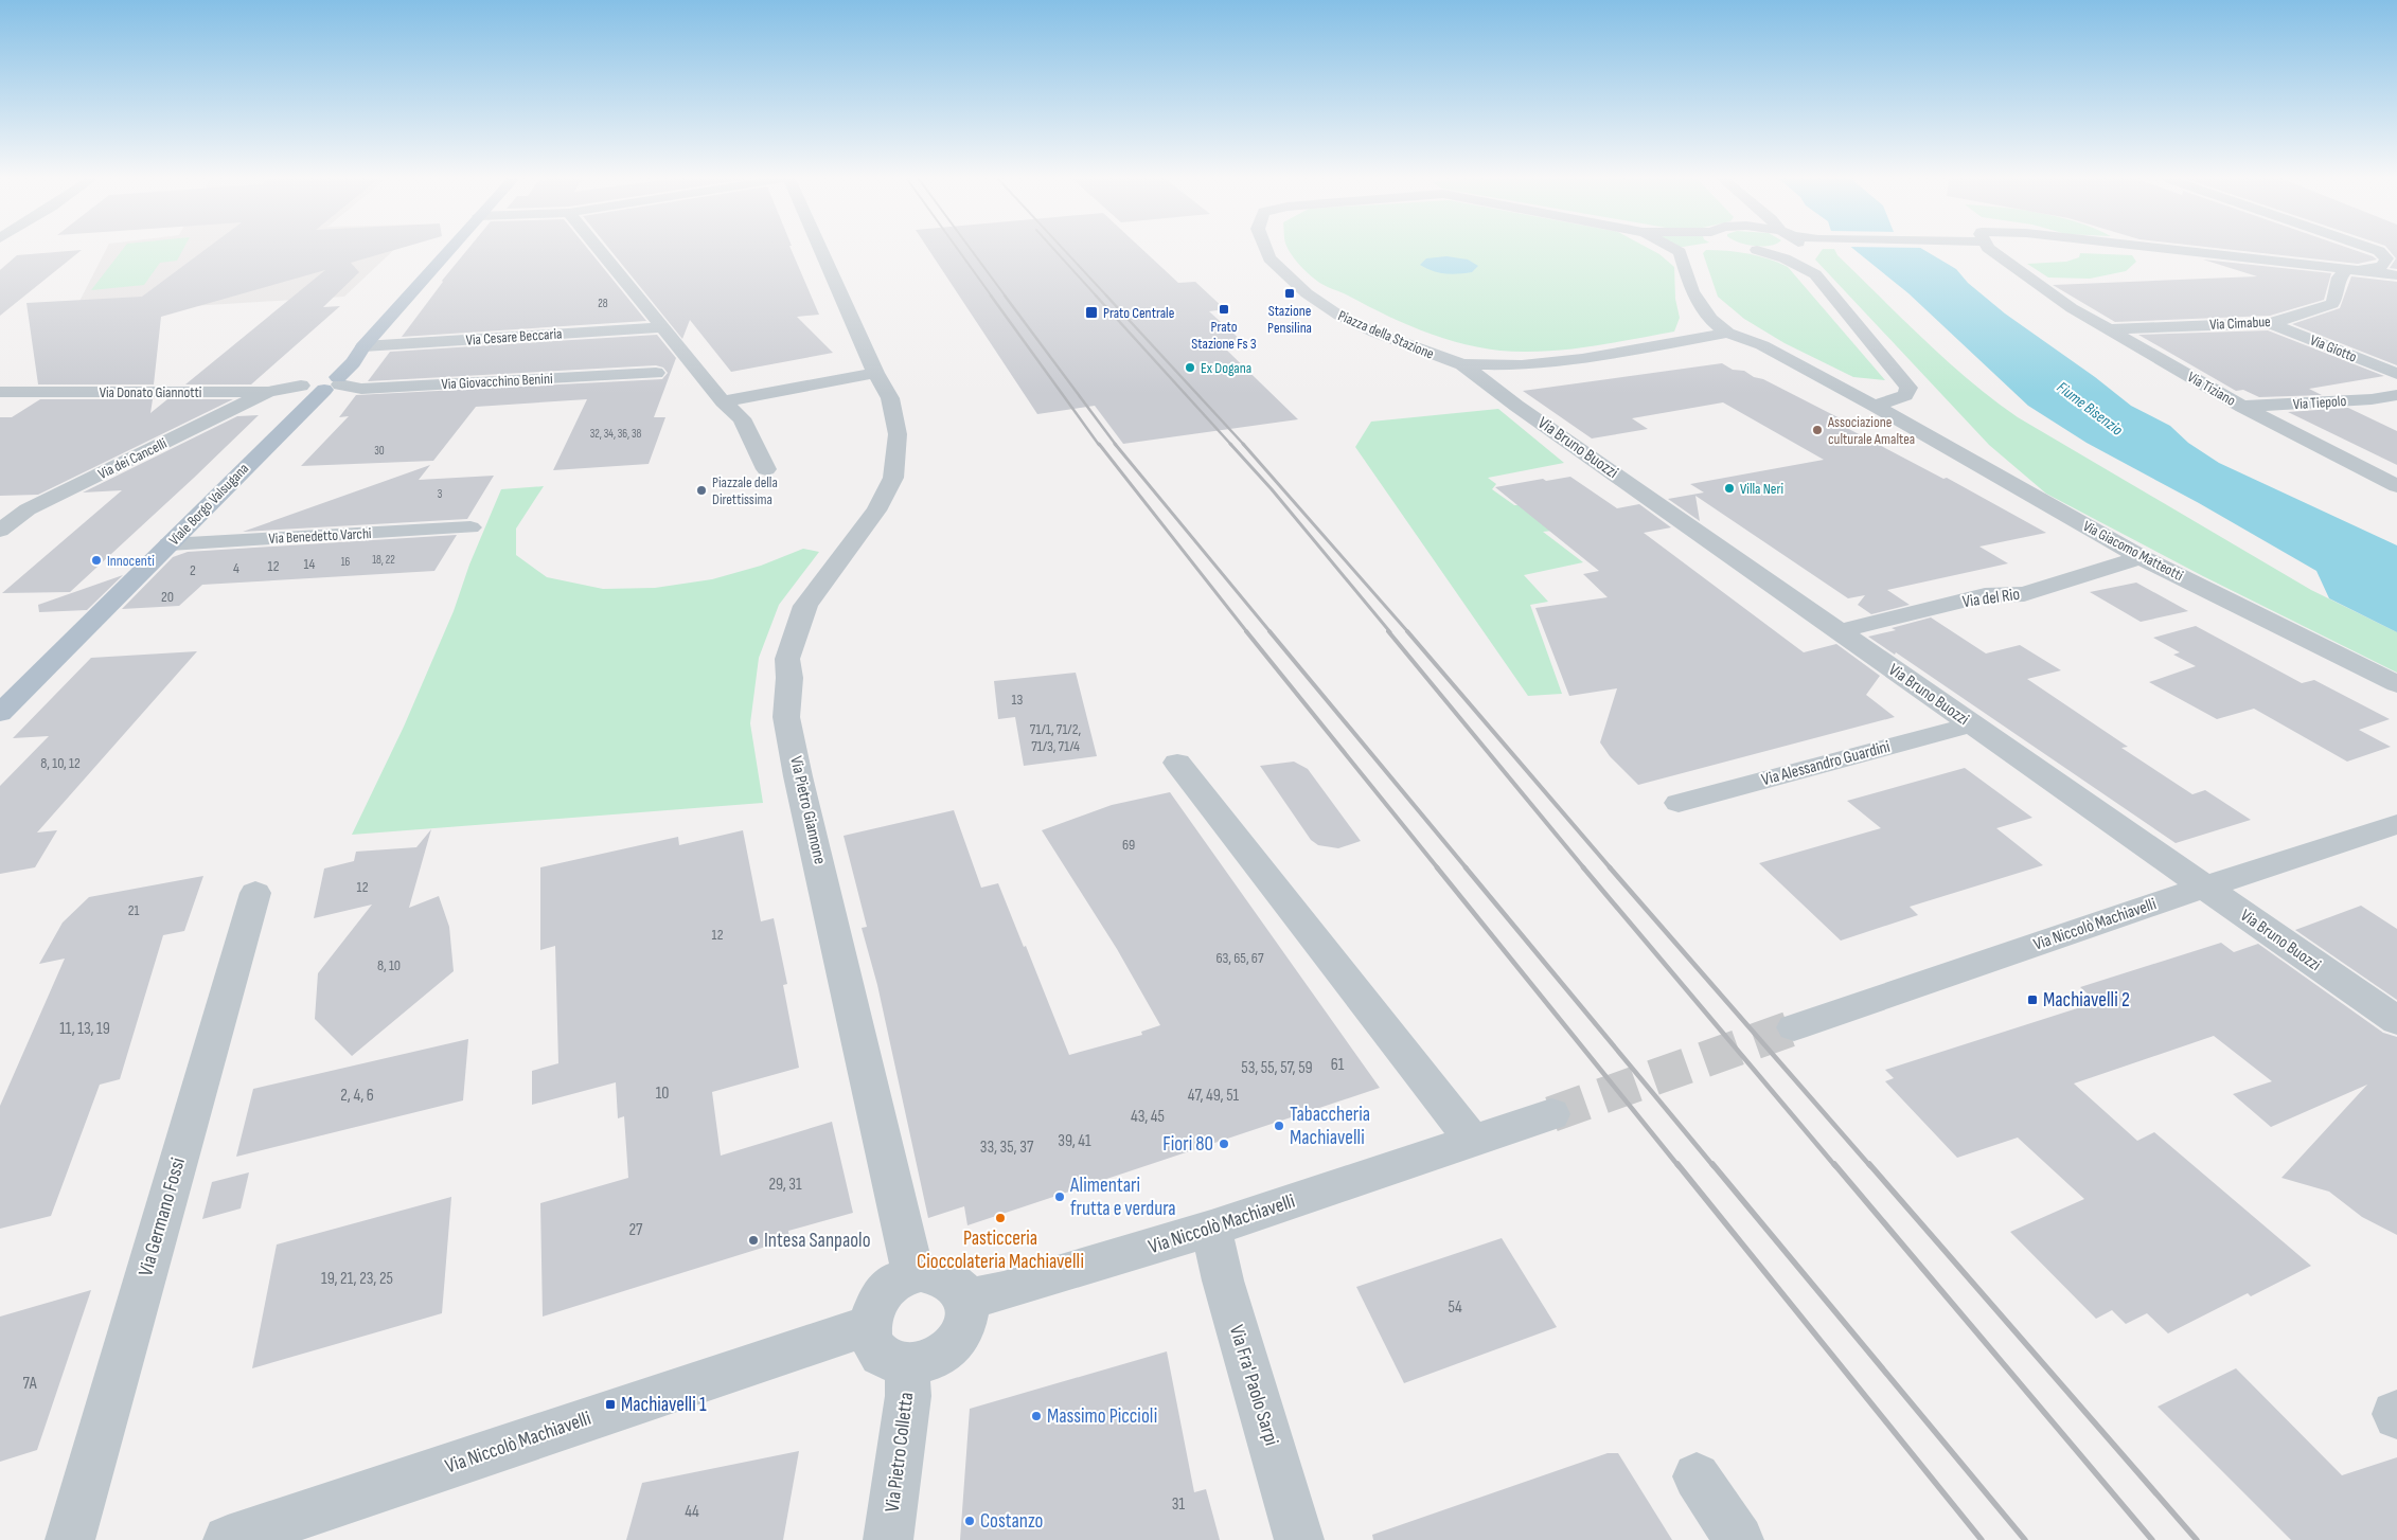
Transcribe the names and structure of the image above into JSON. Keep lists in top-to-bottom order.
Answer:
{
  "streets": {
    "main road": ["Viale Borgo Valsugana"],
    "street": [
      "Via Cimabue",
      "Piazza della Stazione",
      "Via Cesare Beccaria",
      "Via Giotto",
      "Via Giovacchino Benini",
      "Via Tiziano",
      "Via Donato Giannotti",
      "Via Tiepolo",
      "Via Bruno Buozzi",
      "Via dei Cancelli",
      "Via Benedetto Varchi",
      "Via Giacomo Matteotti",
      "Via del Rio",
      "Via Alessandro Guardini",
      "Via Pietro Giannone",
      "Via Niccolò Machiavelli",
      "Via Germano Fossi",
      "Via Fra' Paolo Sarpi",
      "Via Pietro Colletta"
    ]
  },
  "crossings": [
    ["Via Cimabue", "Via Giotto"],
    ["Via Cimabue", "Via Tiziano"],
    ["Piazza della Stazione", "Via Bruno Buozzi"],
    ["Piazza della Stazione", "Via Giacomo Matteotti"],
    ["Via Cesare Beccaria", "Viale Borgo Valsugana"],
    ["Via Giovacchino Benini", "Via Donato Giannotti"],
    ["Via Giovacchino Benini", "Viale Borgo Valsugana"],
    ["Via Tiziano", "Via Tiepolo"],
    ["Via Donato Giannotti", "Via dei Cancelli"],
    ["Via Donato Giannotti", "Viale Borgo Valsugana"],
    ["Via Bruno Buozzi", "Via del Rio"],
    ["Via Bruno Buozzi", "Via Alessandro Guardini"],
    ["Via Bruno Buozzi", "Via Niccolò Machiavelli"],
    ["Viale Borgo Valsugana", "Via Benedetto Varchi"],
    ["Via Giacomo Matteotti", "Via del Rio"],
    ["Via Pietro Giannone", "Via Niccolò Machiavelli"],
    ["Via Pietro Giannone", "Via Pietro Colletta"],
    ["Via Niccolò Machiavelli", "Via Fra' Paolo Sarpi"],
    ["Via Niccolò Machiavelli", "Via Pietro Colletta"]
  ],
  "water": ["Fiume Bisenzio"],
  "places": {
    "transit": [
      "Stazione Pensilina",
      "Prato Stazione Fs 3",
      "Prato Centrale",
      "Machiavelli 2",
      "Machiavelli 1"
    ],
    "other": [
      "Ex Dogana",
      "Associazione culturale Amaltea",
      "Villa Neri",
      "Piazzale della Direttissima",
      "Innocenti",
      "Tabaccheria Machiavelli",
      "Fiori 80",
      "Alimentari frutta e verdura",
      "Pasticceria Cioccolateria Machiavelli",
      "Intesa Sanpaolo",
      "Massimo Piccioli",
      "Costanzo"
    ]
  },
  "house_numbers": [
    "28",
    "32, 34, 36, 38",
    "30",
    "3",
    "18, 22",
    "16",
    "14",
    "12",
    "4",
    "2",
    "20",
    "13",
    "71/1, 71/2, 71/3, 71/4",
    "8, 10, 12",
    "69",
    "12",
    "21",
    "12",
    "63, 65, 67",
    "8, 10",
    "11, 13, 19",
    "61",
    "53, 55, 57, 59",
    "10",
    "2, 4, 6",
    "47, 49, 51",
    "43, 45",
    "39, 41",
    "33, 35, 37",
    "29, 31",
    "27",
    "19, 21, 23, 25",
    "54",
    "7A",
    "31",
    "44"
  ]
}
